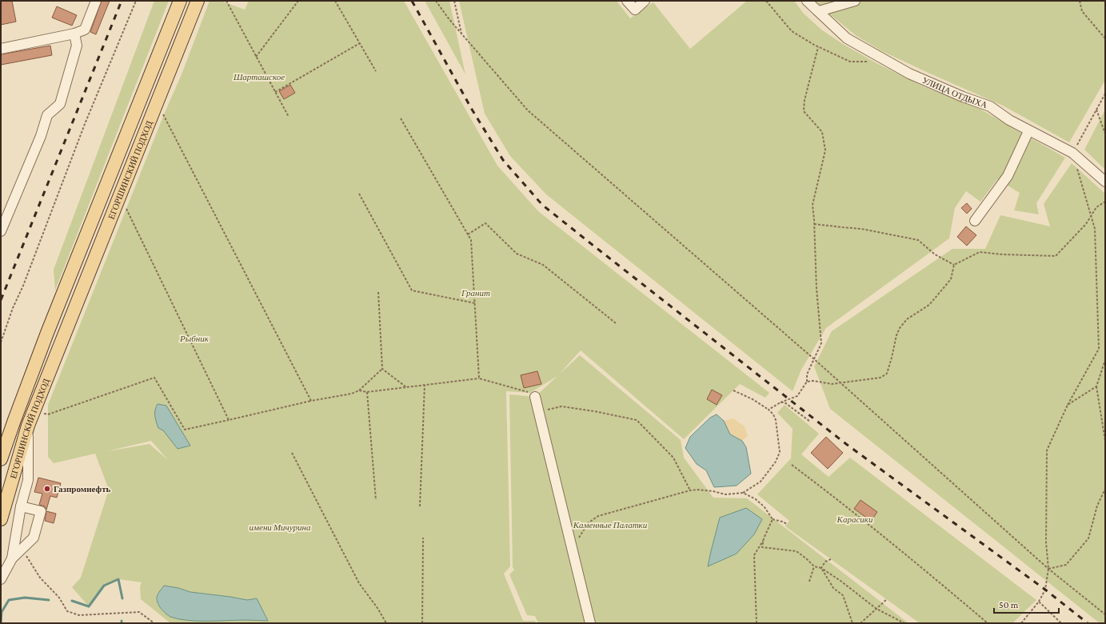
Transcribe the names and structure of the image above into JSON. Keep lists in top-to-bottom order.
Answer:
{
  "streets": {
    "main road": ["ЕГОРШИНСКИЙ ПОДХОД"],
    "street": ["УЛИЦА ОТДЫХА"]
  },
  "parks": [
    "Шарташское",
    "Гранит",
    "Рыбник",
    "Карасики",
    "Каменные Палатки",
    "имени Мичурина"
  ],
  "places": ["Газпромнефть"],
  "scale_bar": "50 m"
}
